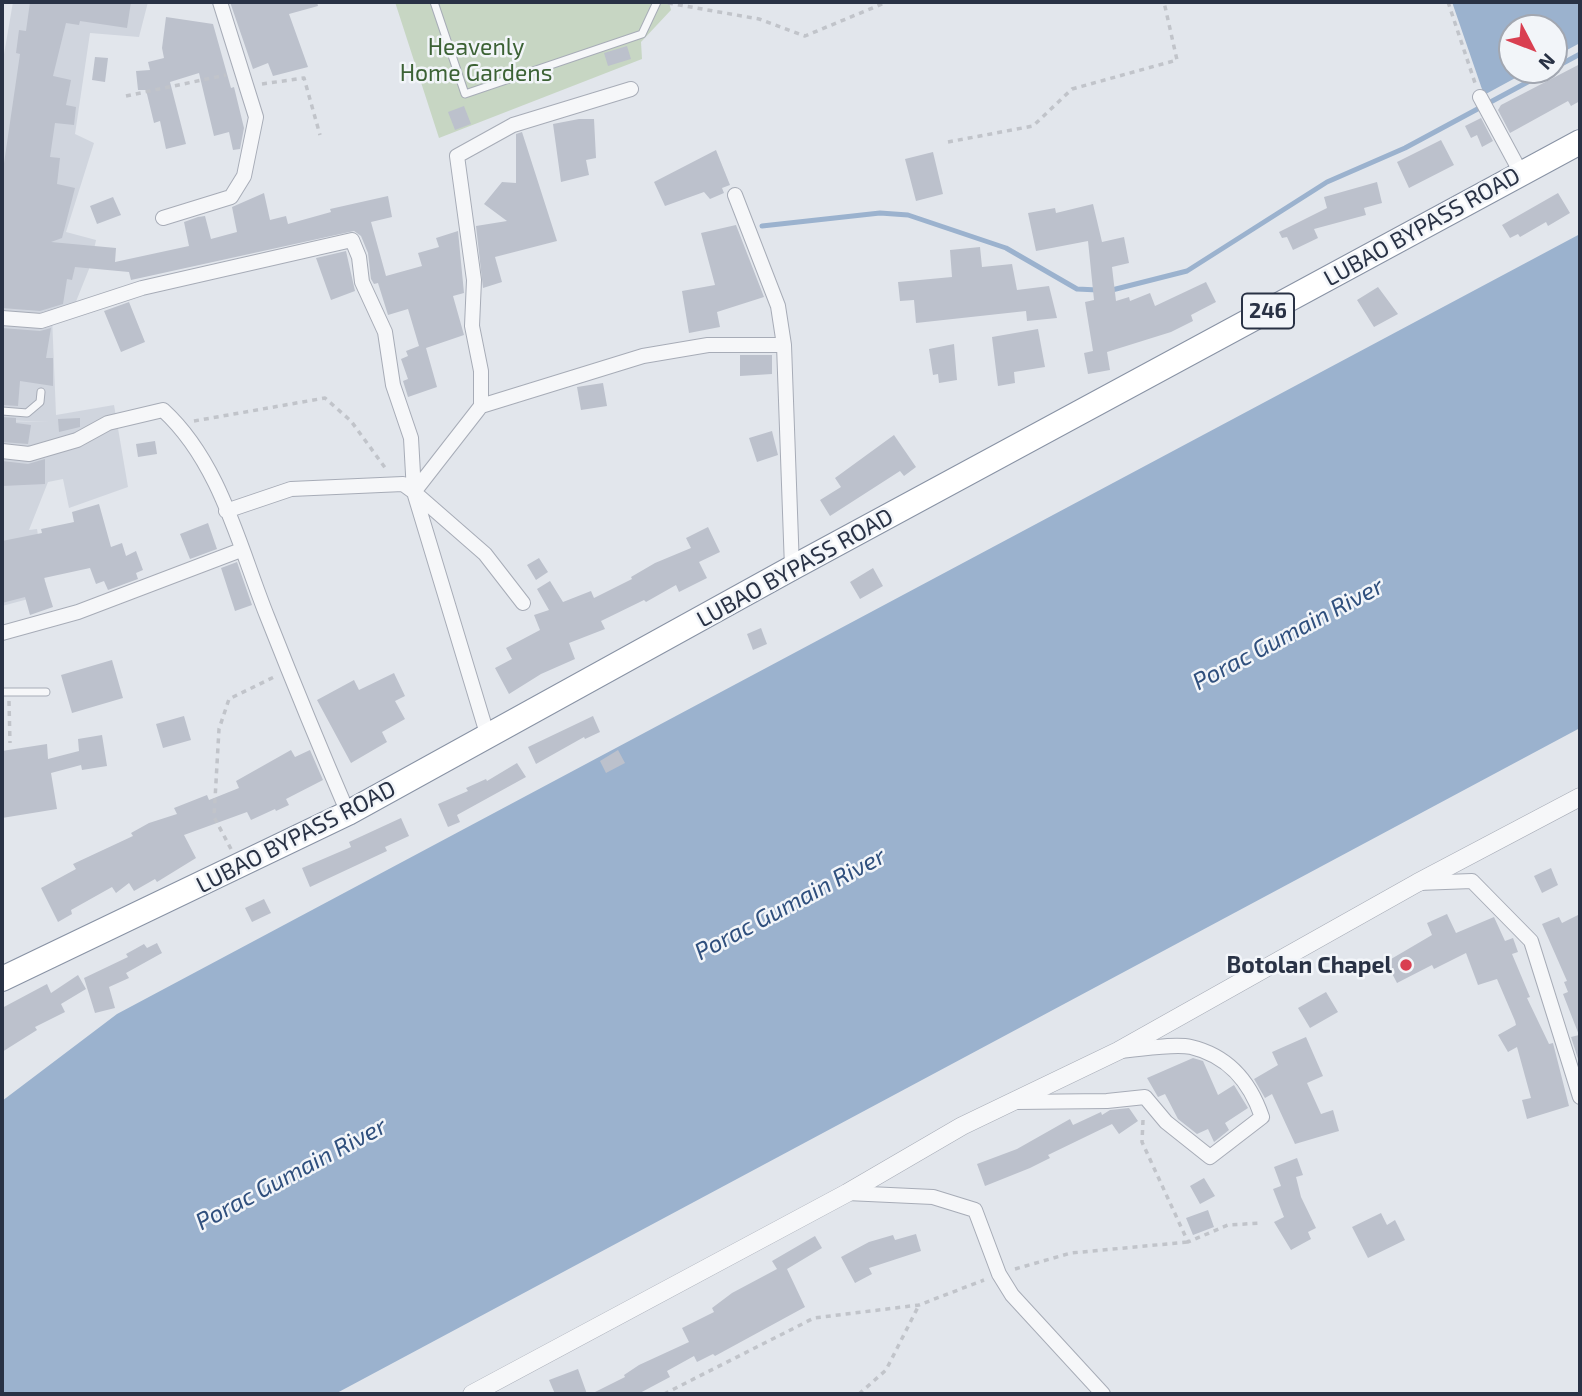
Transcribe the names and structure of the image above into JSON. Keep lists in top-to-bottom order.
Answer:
{
  "streets": {
    "highway": ["LUBAO BYPASS ROAD", "246"]
  },
  "water": ["Porac Gumain River"],
  "parks": ["Heavenly Home Gardens"],
  "places": ["Botolan Chapel"],
  "north": "bottom right"
}
